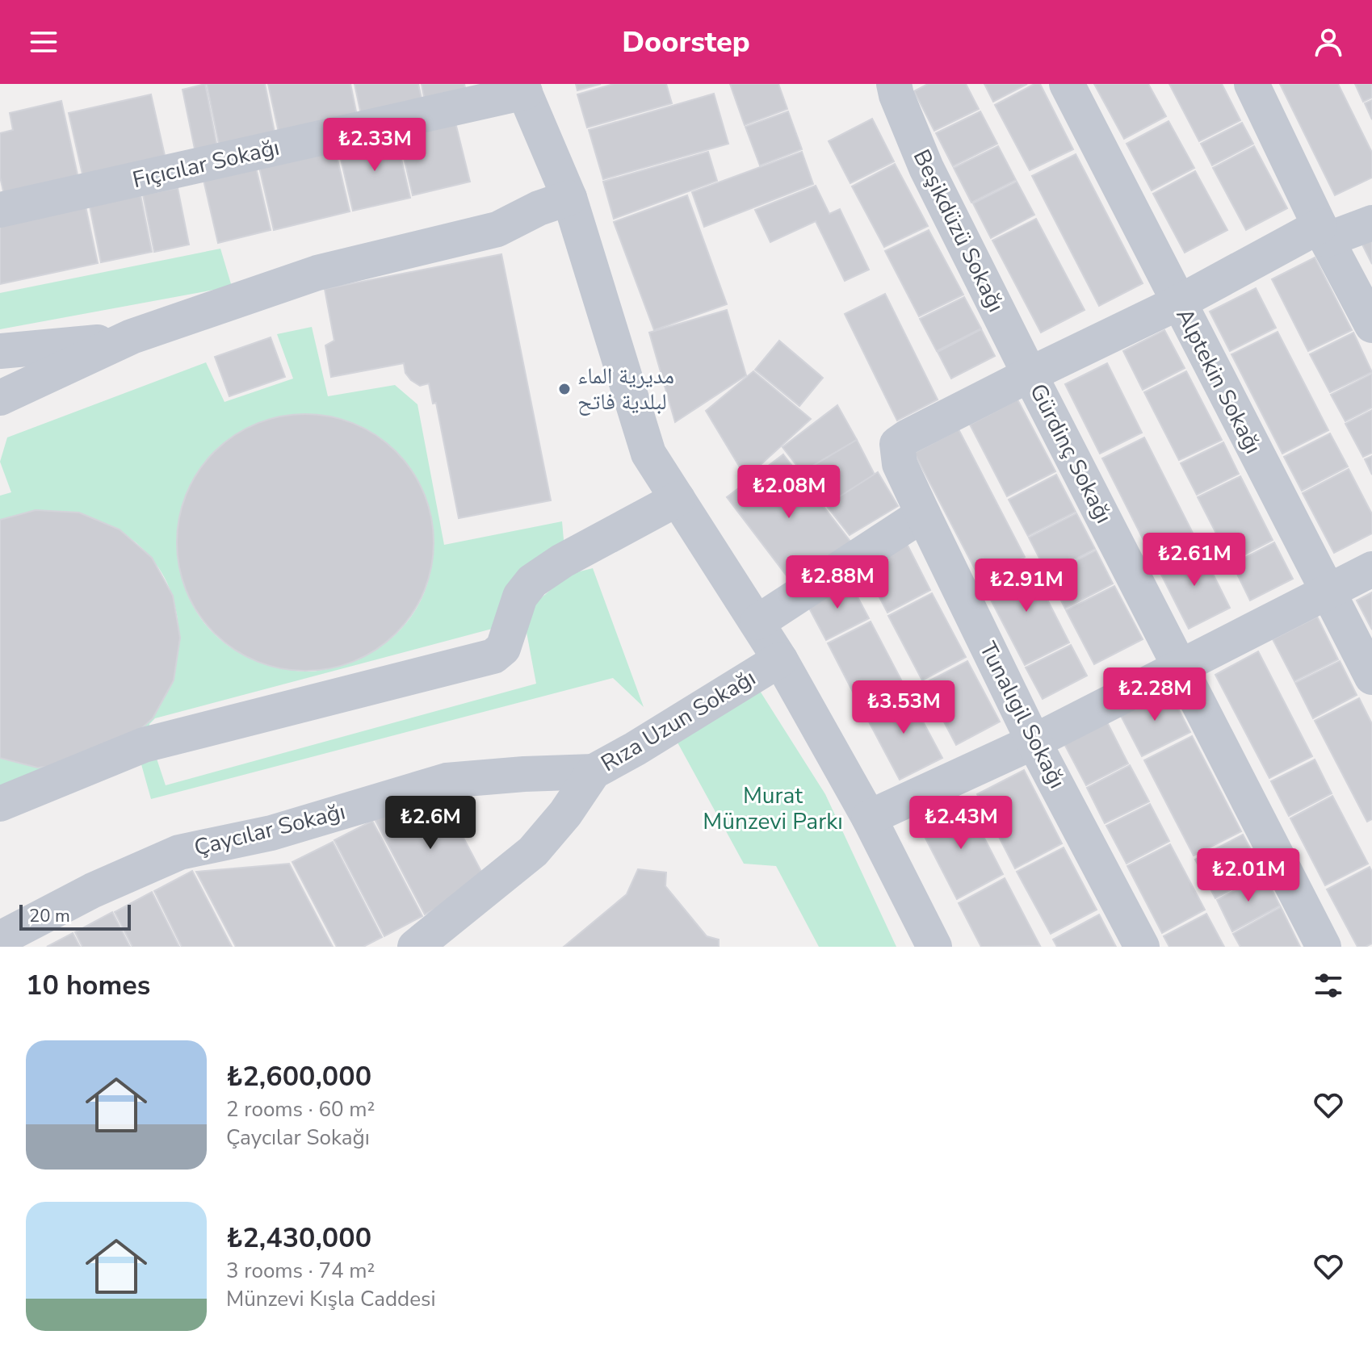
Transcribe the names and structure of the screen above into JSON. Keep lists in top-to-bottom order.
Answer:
{
  "streets": {
    "street": [
      "Fıçıcılar Sokağı",
      "Beşikdüzü Sokağı",
      "Alptekin Sokağı",
      "Gürdinç Sokağı",
      "Tunalıgil Sokağı",
      "Rıza Uzun Sokağı",
      "Çaycılar Sokağı"
    ]
  },
  "crossings": [
    ["Beşikdüzü Sokağı", "Gürdinç Sokağı"],
    ["Beşikdüzü Sokağı", "Tunalıgil Sokağı"],
    ["Gürdinç Sokağı", "Tunalıgil Sokağı"],
    ["Rıza Uzun Sokağı", "Çaycılar Sokağı"]
  ],
  "parks": ["Murat Münzevi Parkı"],
  "places": ["مديرية الماء لبلدية فاتح"],
  "scale_bar": "20 m",
  "page": {
    "header": "Doorstep",
    "price": [
      "₺2.33M",
      "₺2.08M",
      "₺2.61M",
      "₺2.88M",
      "₺2.91M",
      "₺2.28M",
      "₺3.53M",
      "₺2.6M",
      "₺2.43M",
      "₺2.01M"
    ],
    "scale": "20 m",
    "heading": "10 homes",
    "list": [
      {
        "name": "₺2,600,000",
        "note": "2 rooms · 60 m² · Çaycılar Sokağı"
      },
      {
        "name": "₺2,430,000",
        "note": "3 rooms · 74 m² · Münzevi Kışla Caddesi"
      }
    ]
  }
}
